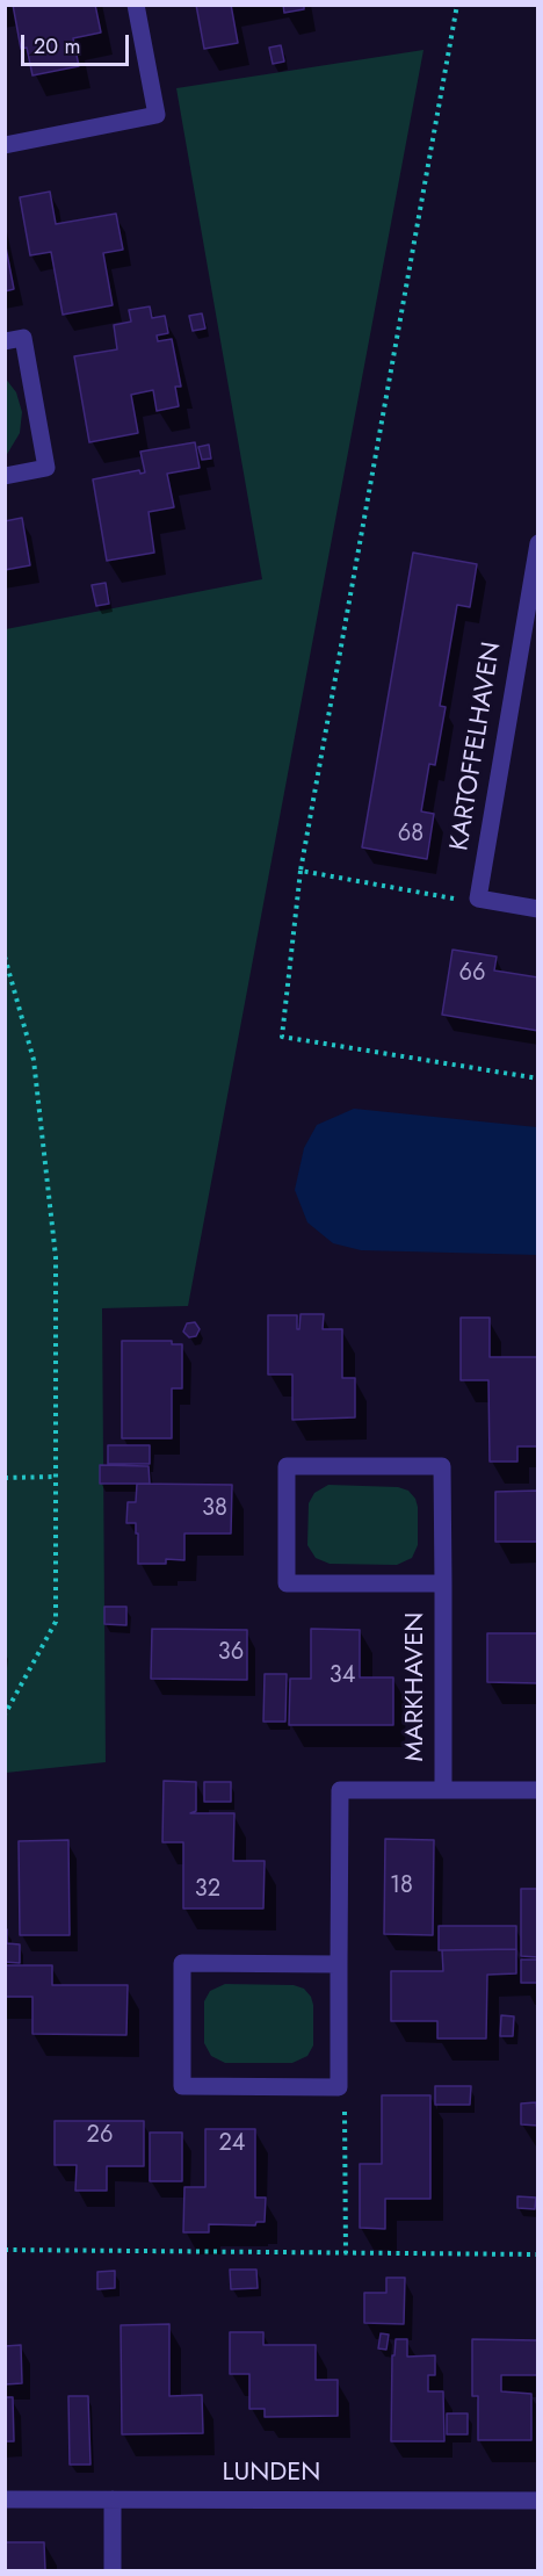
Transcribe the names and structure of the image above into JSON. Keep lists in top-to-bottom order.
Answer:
{
  "streets": {
    "street": ["KARTOFFELHAVEN", "MARKHAVEN", "LUNDEN"]
  },
  "house_numbers": [
    "68",
    "66",
    "38",
    "36",
    "34",
    "18",
    "32",
    "26",
    "24"
  ],
  "scale_bar": "20 m"
}
